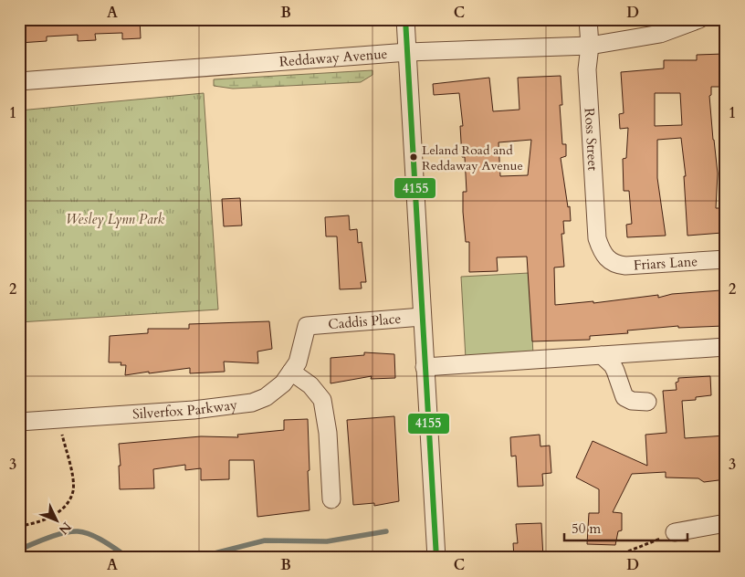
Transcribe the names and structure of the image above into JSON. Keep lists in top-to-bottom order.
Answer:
{
  "streets": {
    "street": [
      "Reddaway Avenue",
      "Ross Street",
      "Friars Lane",
      "Caddis Place",
      "Silverfox Parkway"
    ]
  },
  "crossings": [
    ["Reddaway Avenue", "Ross Street"],
    ["Ross Street", "Friars Lane"],
    ["Caddis Place", "Silverfox Parkway"]
  ],
  "parks": ["Wesley Lynn Park"],
  "places": ["Leland Road and Reddaway Avenue"],
  "lines": ["transit line 4155"],
  "scale_bar": "50 m",
  "north": "bottom right",
  "grid": {
    "columns": [
      "A",
      "B",
      "C",
      "D"
    ],
    "rows": ["1", "2", "3"]
  }
}
